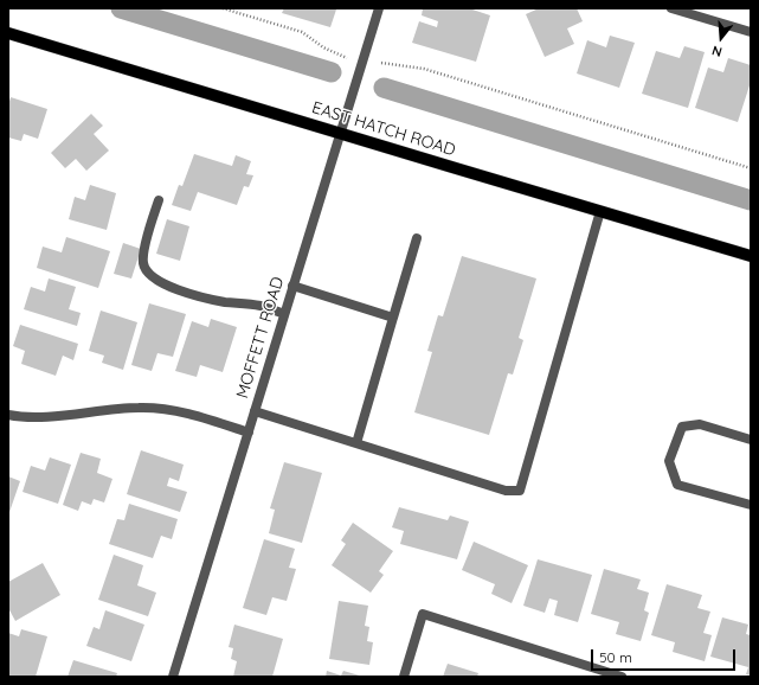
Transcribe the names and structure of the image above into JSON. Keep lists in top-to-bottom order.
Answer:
{
  "streets": {
    "main road": ["EAST HATCH ROAD"],
    "street": ["MOFFETT ROAD"]
  },
  "crossings": [
    ["EAST HATCH ROAD", "MOFFETT ROAD"]
  ],
  "scale_bar": "50 m",
  "north": "bottom"
}
